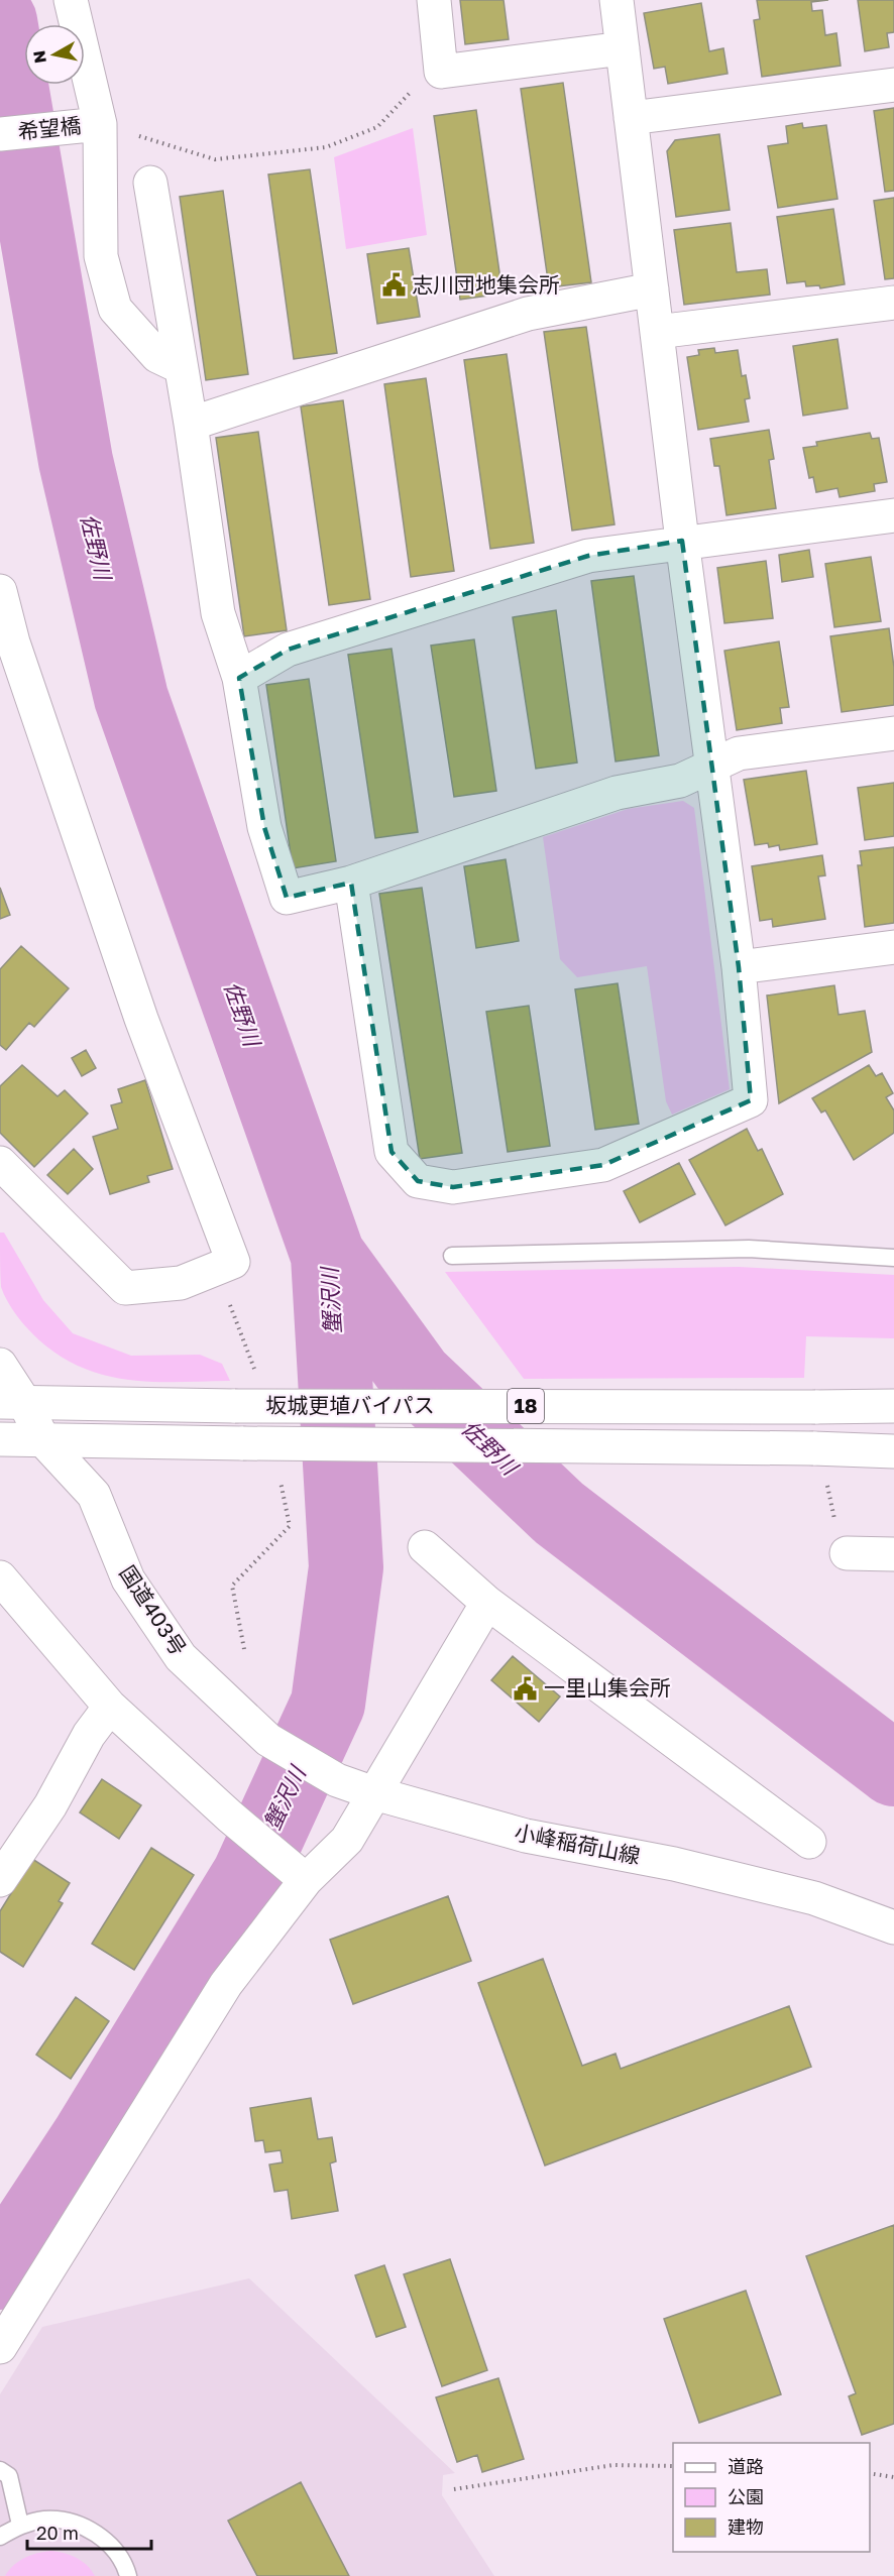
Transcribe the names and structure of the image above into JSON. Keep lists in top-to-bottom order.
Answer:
{
  "streets": {
    "main road": [
      "希望橋",
      "坂城更埴バイパス",
      "18",
      "国道403号",
      "小峰稲荷山線"
    ]
  },
  "crossings": [
    ["坂城更埴バイパス", "国道403号"],
    ["国道403号", "小峰稲荷山線"]
  ],
  "water": ["佐野川", "蟹沢川"],
  "places": {
    "public building": ["志川団地集会所", "一里山集会所"]
  },
  "legend": ["道路", "公園", "建物"],
  "scale_bar": "20 m",
  "north": "left"
}
